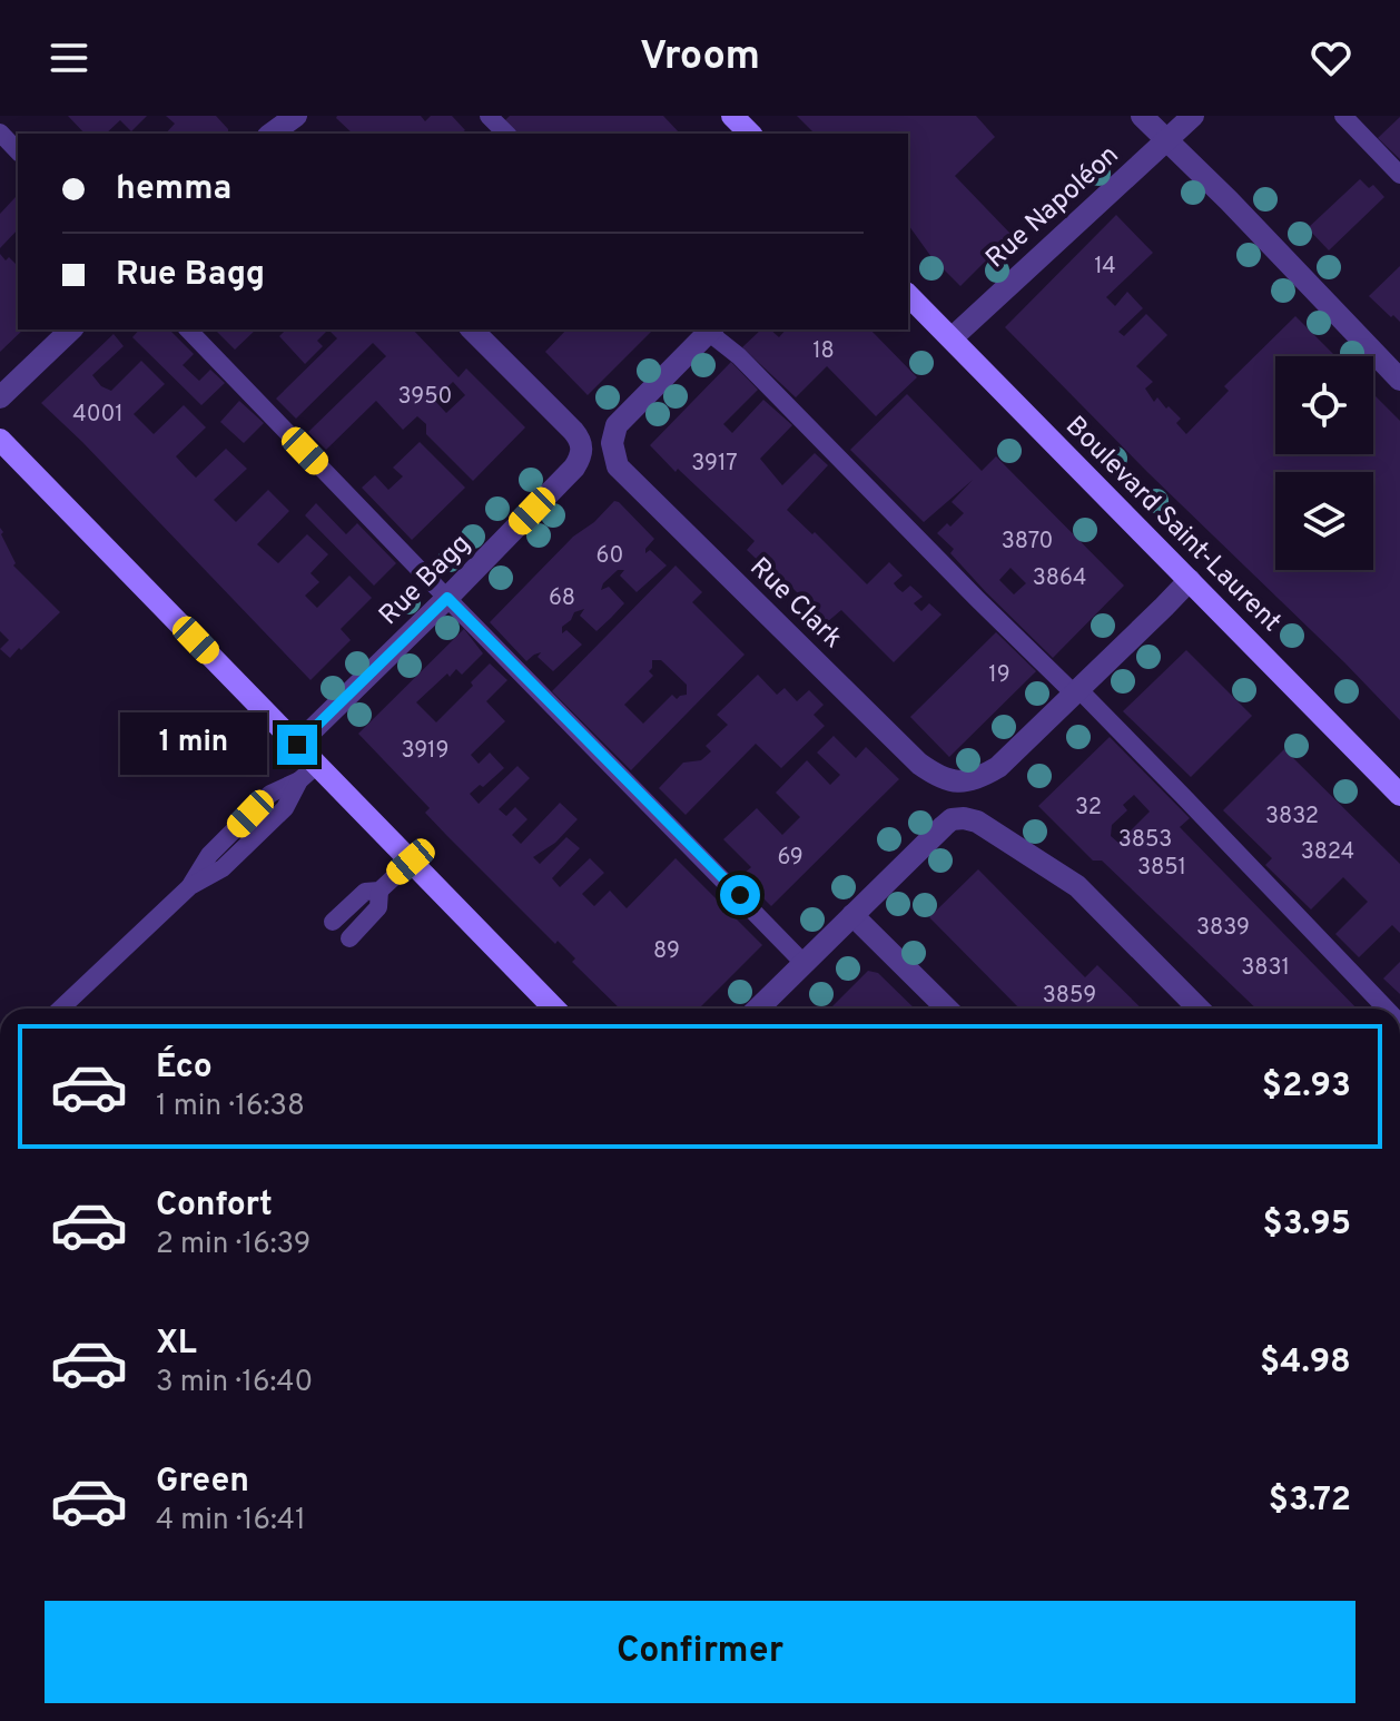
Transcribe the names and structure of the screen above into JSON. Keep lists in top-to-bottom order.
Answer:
{
  "streets": {
    "main road": ["Boulevard Saint-Laurent"],
    "street": ["Rue Napoléon", "Rue Bagg", "Rue Clark"]
  },
  "crossings": [
    ["Rue Napoléon", "Boulevard Saint-Laurent"]
  ],
  "house_numbers": [
    "14",
    "18",
    "3950",
    "4001",
    "3917",
    "3870",
    "60",
    "3864",
    "68",
    "19",
    "3919",
    "32",
    "3832",
    "3853",
    "3824",
    "69",
    "3851",
    "3839",
    "89",
    "3831",
    "3859"
  ],
  "page": {
    "header": "Vroom",
    "banner": ["hemma", "Rue Bagg"],
    "bubble": "1 min",
    "list": [
      {
        "name": "Éco",
        "note": "1 min · 16:38",
        "value": "$2.93"
      },
      {
        "name": "Confort",
        "note": "2 min · 16:39",
        "value": "$3.95"
      },
      {
        "name": "XL",
        "note": "3 min · 16:40",
        "value": "$4.98"
      },
      {
        "name": "Green",
        "note": "4 min · 16:41",
        "value": "$3.72"
      }
    ],
    "buttons": "Confirmer"
  }
}
